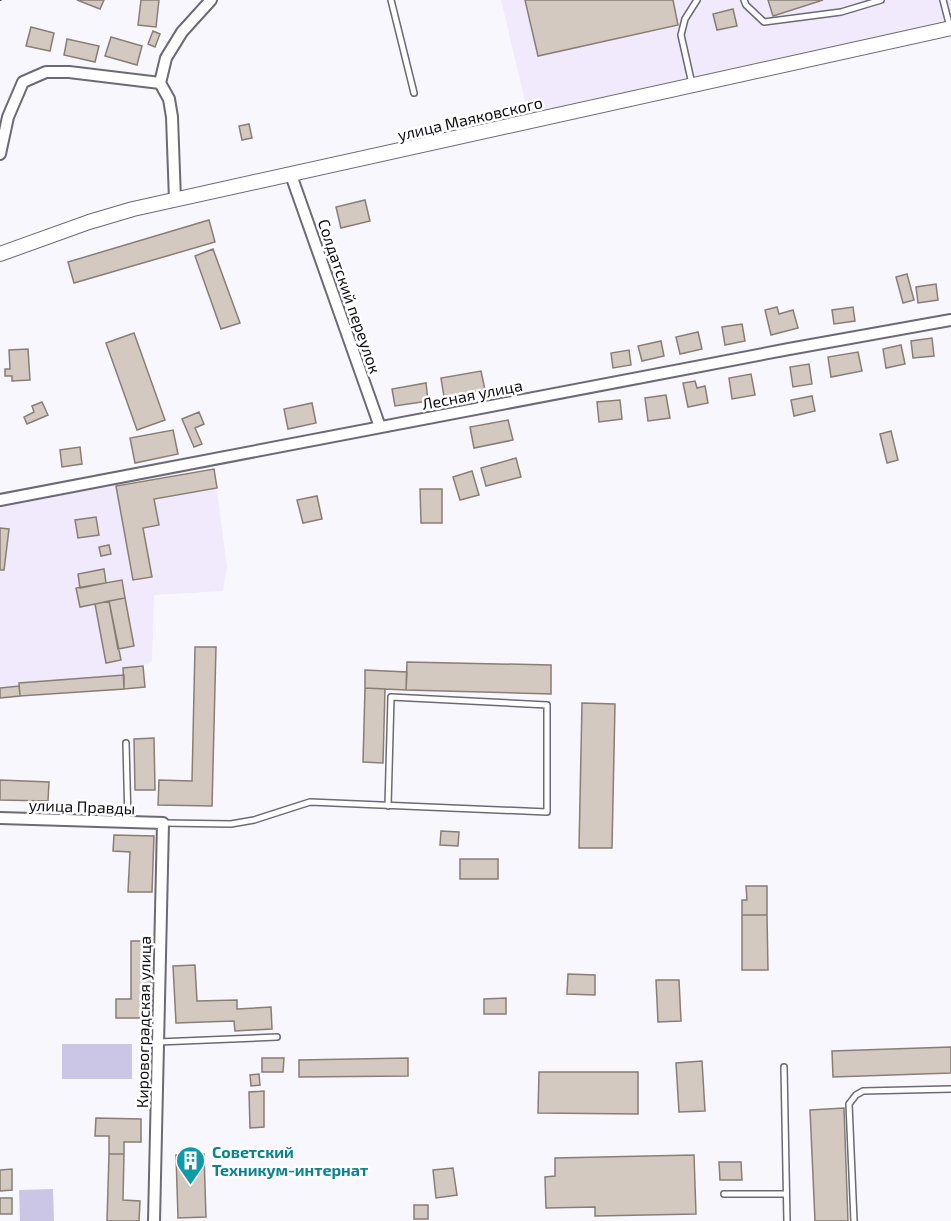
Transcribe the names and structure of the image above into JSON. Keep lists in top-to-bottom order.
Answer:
{
  "streets": {
    "street": [
      "улица Маяковского",
      "Солдатский переулок",
      "Лесная улица",
      "улица Правды",
      "Кировоградская улица"
    ]
  },
  "crossings": [
    ["улица Маяковского", "Солдатский переулок"],
    ["Солдатский переулок", "Лесная улица"],
    ["улица Правды", "Кировоградская улица"]
  ],
  "places": {
    "building": ["Советский Техникум-интернат"]
  }
}
